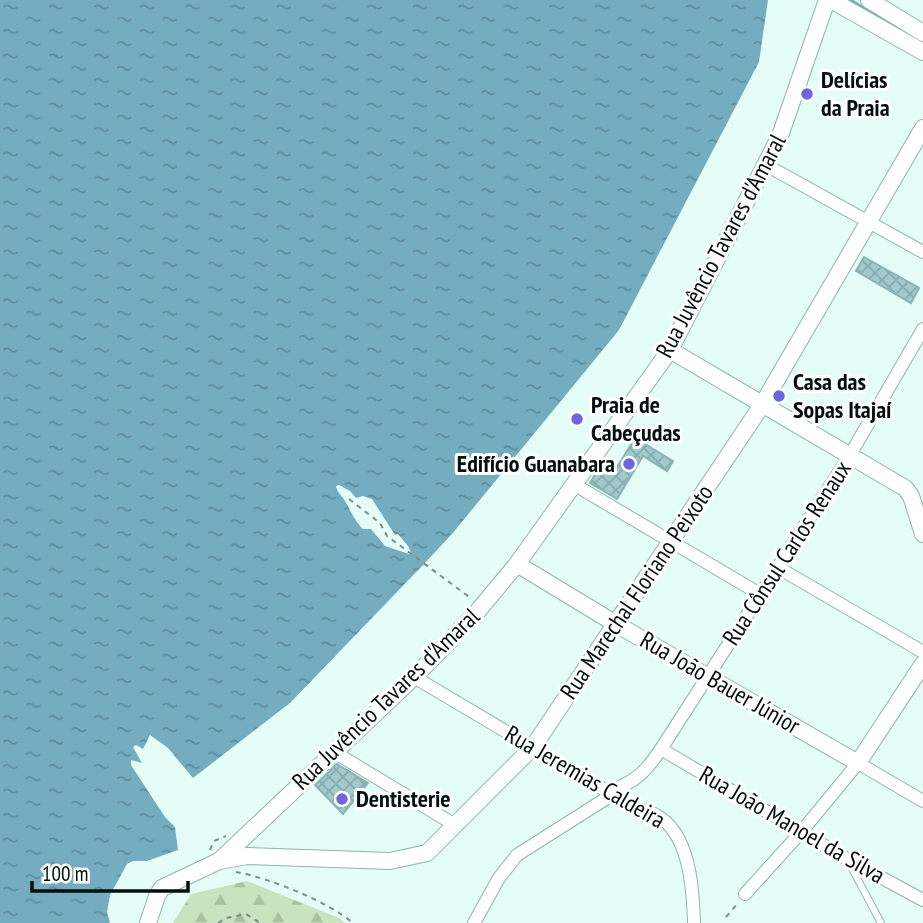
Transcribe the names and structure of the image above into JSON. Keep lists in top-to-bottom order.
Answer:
{
  "streets": {
    "street": [
      "Rua Juvêncio Tavares d'Amaral",
      "Rua Cônsul Carlos Renaux",
      "Rua Marechal Floriano Peixoto",
      "Rua João Bauer Júnior",
      "Rua Jeremias Caldeira",
      "Rua João Manoel da Silva"
    ]
  },
  "crossings": [
    ["Rua Juvêncio Tavares d'Amaral", "Rua Marechal Floriano Peixoto"],
    ["Rua Juvêncio Tavares d'Amaral", "Rua João Bauer Júnior"],
    ["Rua Juvêncio Tavares d'Amaral", "Rua Jeremias Caldeira"],
    ["Rua Cônsul Carlos Renaux", "Rua João Bauer Júnior"],
    ["Rua Cônsul Carlos Renaux", "Rua Jeremias Caldeira"],
    ["Rua Cônsul Carlos Renaux", "Rua João Manoel da Silva"],
    ["Rua Marechal Floriano Peixoto", "Rua João Bauer Júnior"],
    ["Rua Marechal Floriano Peixoto", "Rua Jeremias Caldeira"]
  ],
  "places": [
    "Delícias da Praia",
    "Casa das Sopas Itajaí",
    "Praia de Cabeçudas",
    "Edifício Guanabara",
    "Dentisterie"
  ],
  "scale_bar": "100 m"
}
